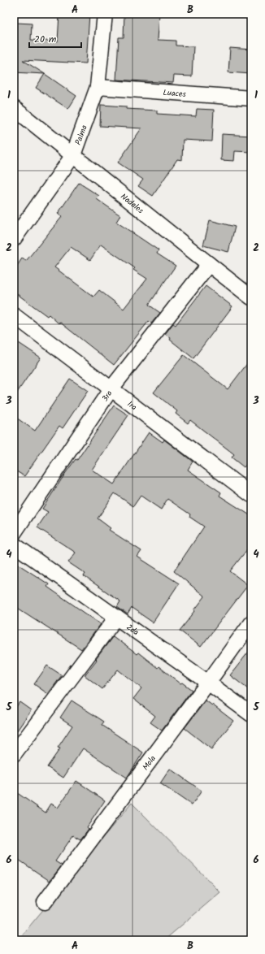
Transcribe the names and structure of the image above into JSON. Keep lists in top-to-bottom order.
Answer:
{
  "streets": {
    "street": [
      "Luaces",
      "Palma",
      "Nadales",
      "3ra",
      "1ra",
      "2da",
      "Mola"
    ]
  },
  "crossings": [
    ["Luaces", "Palma"],
    ["Palma", "Nadales"],
    ["Nadales", "3ra"],
    ["3ra", "1ra"],
    ["2da", "Mola"]
  ],
  "scale_bar": "20 m",
  "grid": {
    "columns": ["A", "B"],
    "rows": [
      "1",
      "2",
      "3",
      "4",
      "5",
      "6"
    ]
  }
}
